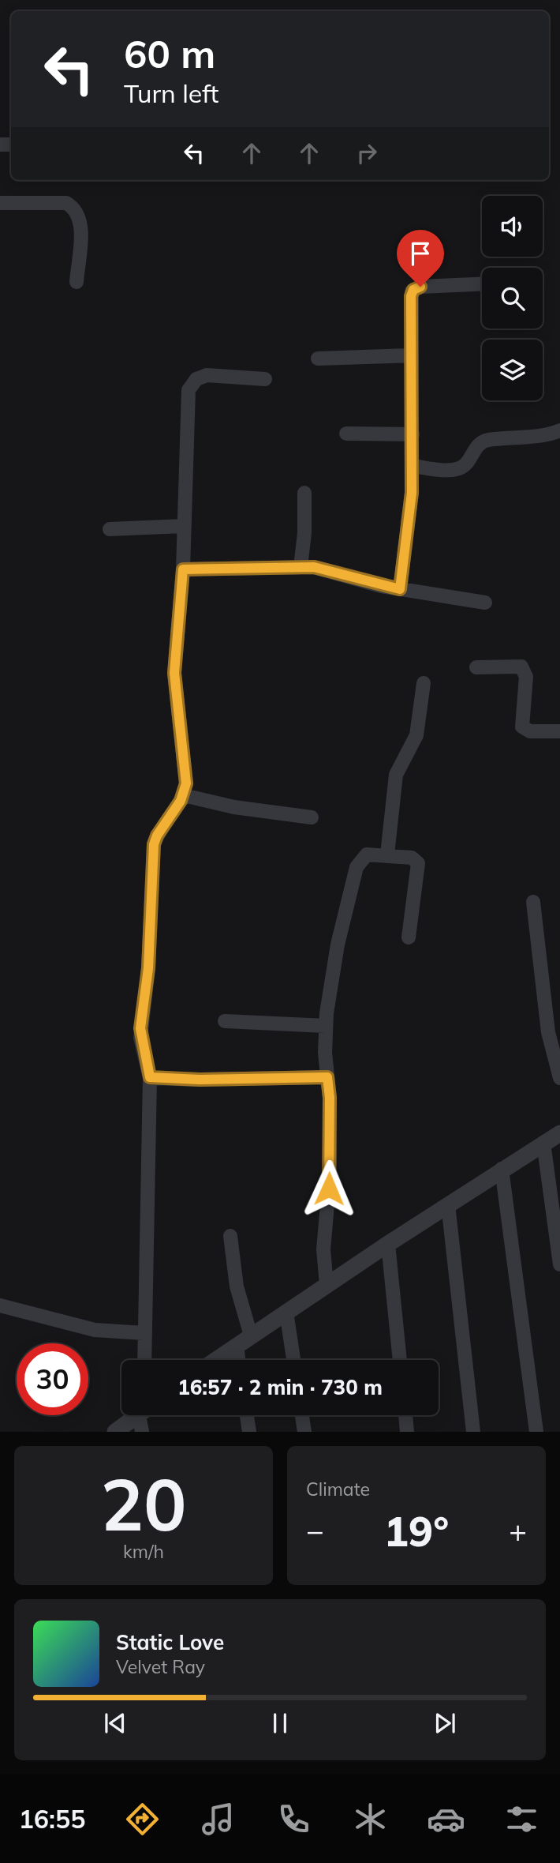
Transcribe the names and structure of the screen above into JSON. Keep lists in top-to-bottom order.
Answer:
{
  "page": {
    "turn": ["60 m", "Turn left"],
    "limit": "30",
    "trip": "16:57 · 2 min · 730 m",
    "tile": [
      ["20", "km/h"],
      "Climate"
    ],
    "heat": ["−", "19°", "+"],
    "song": ["Static Love", "Velvet Ray"],
    "tabs": "16:55"
  }
}
